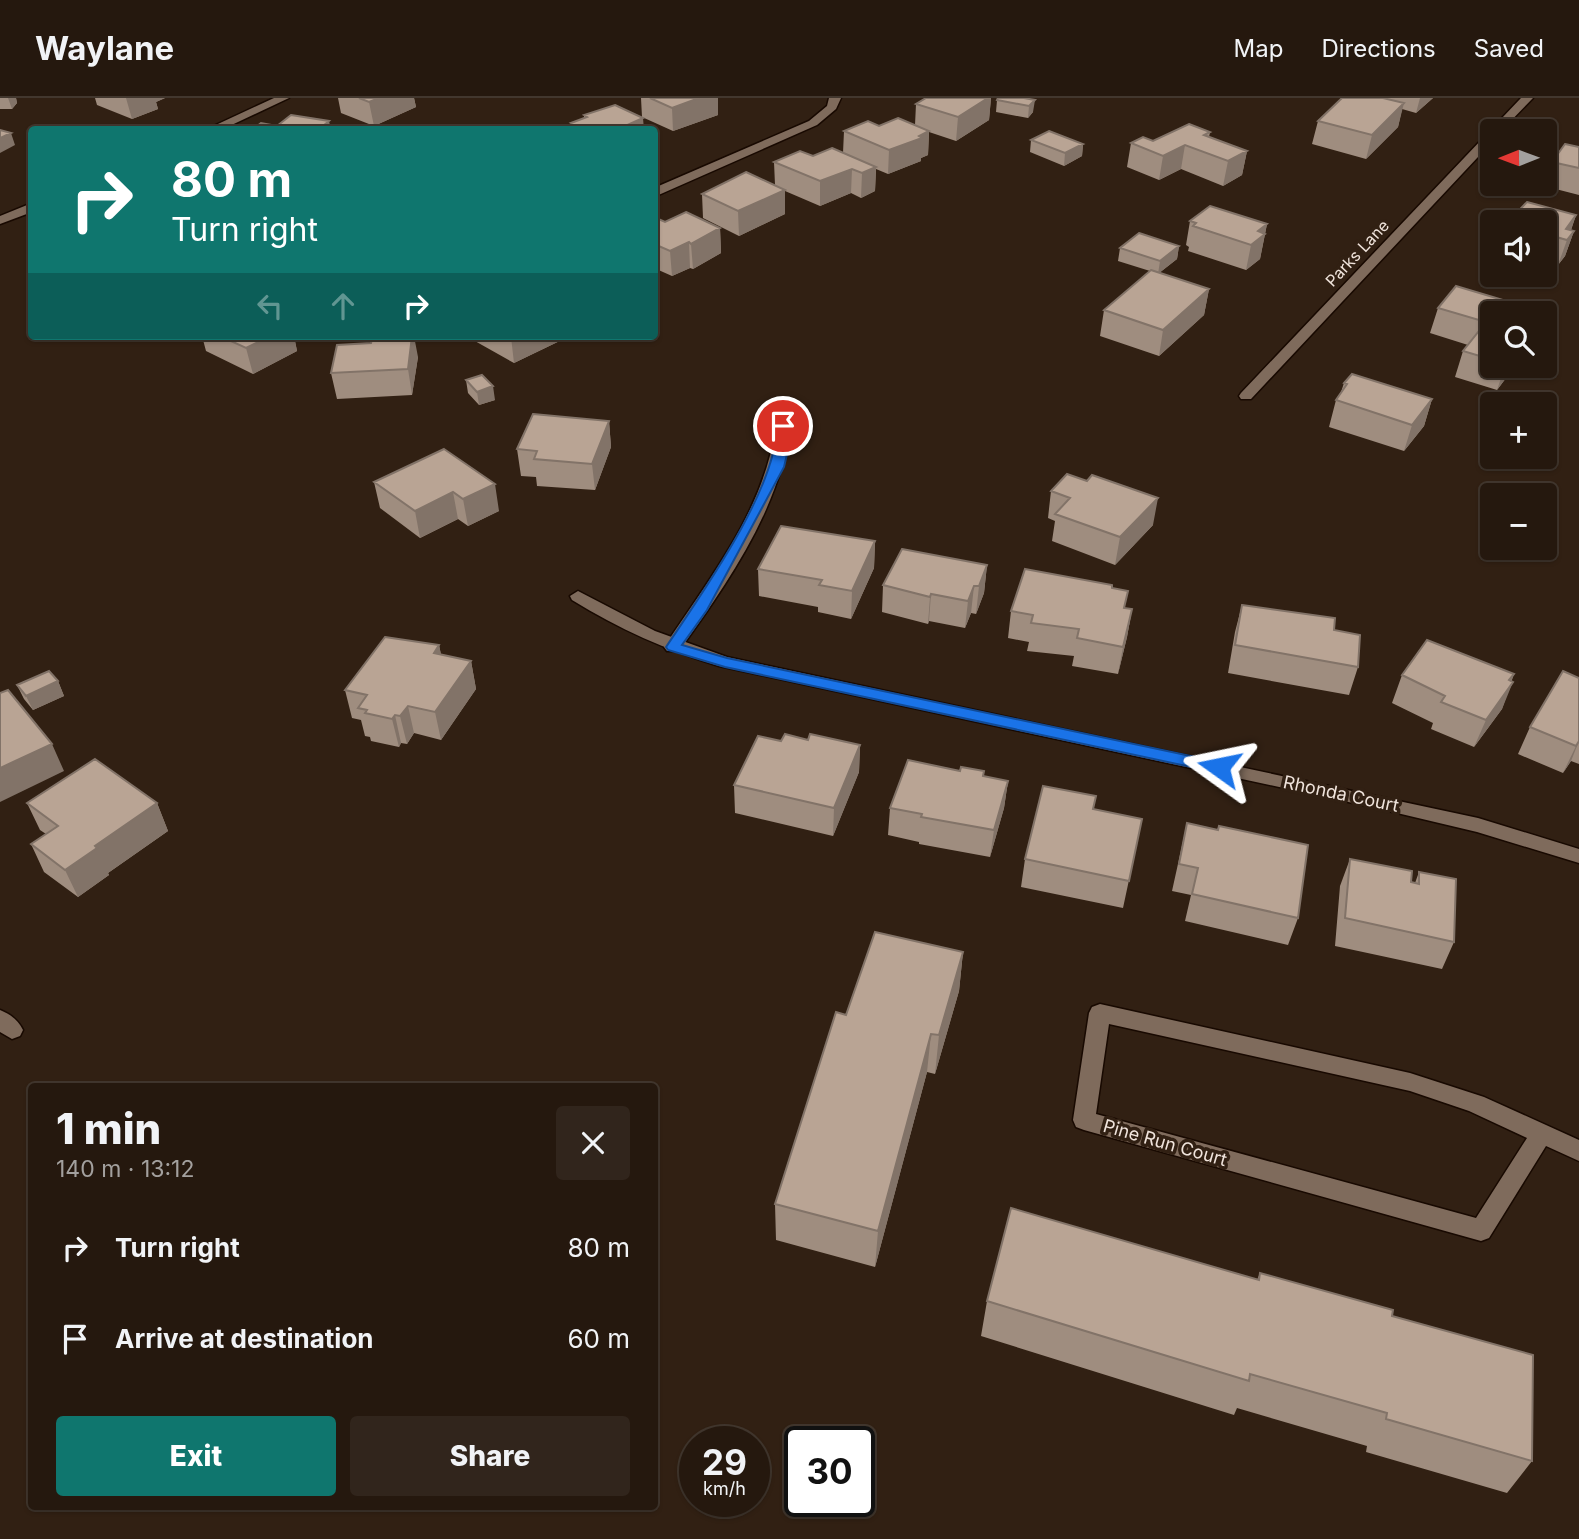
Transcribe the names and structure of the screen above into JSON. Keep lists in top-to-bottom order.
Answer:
{
  "streets": {
    "street": ["Parks Lane", "Rhonda Court", "Pine Run Court"]
  },
  "north": "left",
  "page": {
    "header": "Waylane",
    "nav": ["Map", "Directions", "Saved"],
    "map_buttons": ["+", "−"],
    "turn": ["80 m", "Turn right"],
    "heading": ["1 min", "140 m · 13:12"],
    "list": [
      {
        "name": "Turn right",
        "value": "80 m"
      },
      {
        "name": "Arrive at destination",
        "value": "60 m"
      }
    ],
    "buttons": ["Exit", "Share"],
    "speed": "29 km/h",
    "limit": "30"
  }
}
